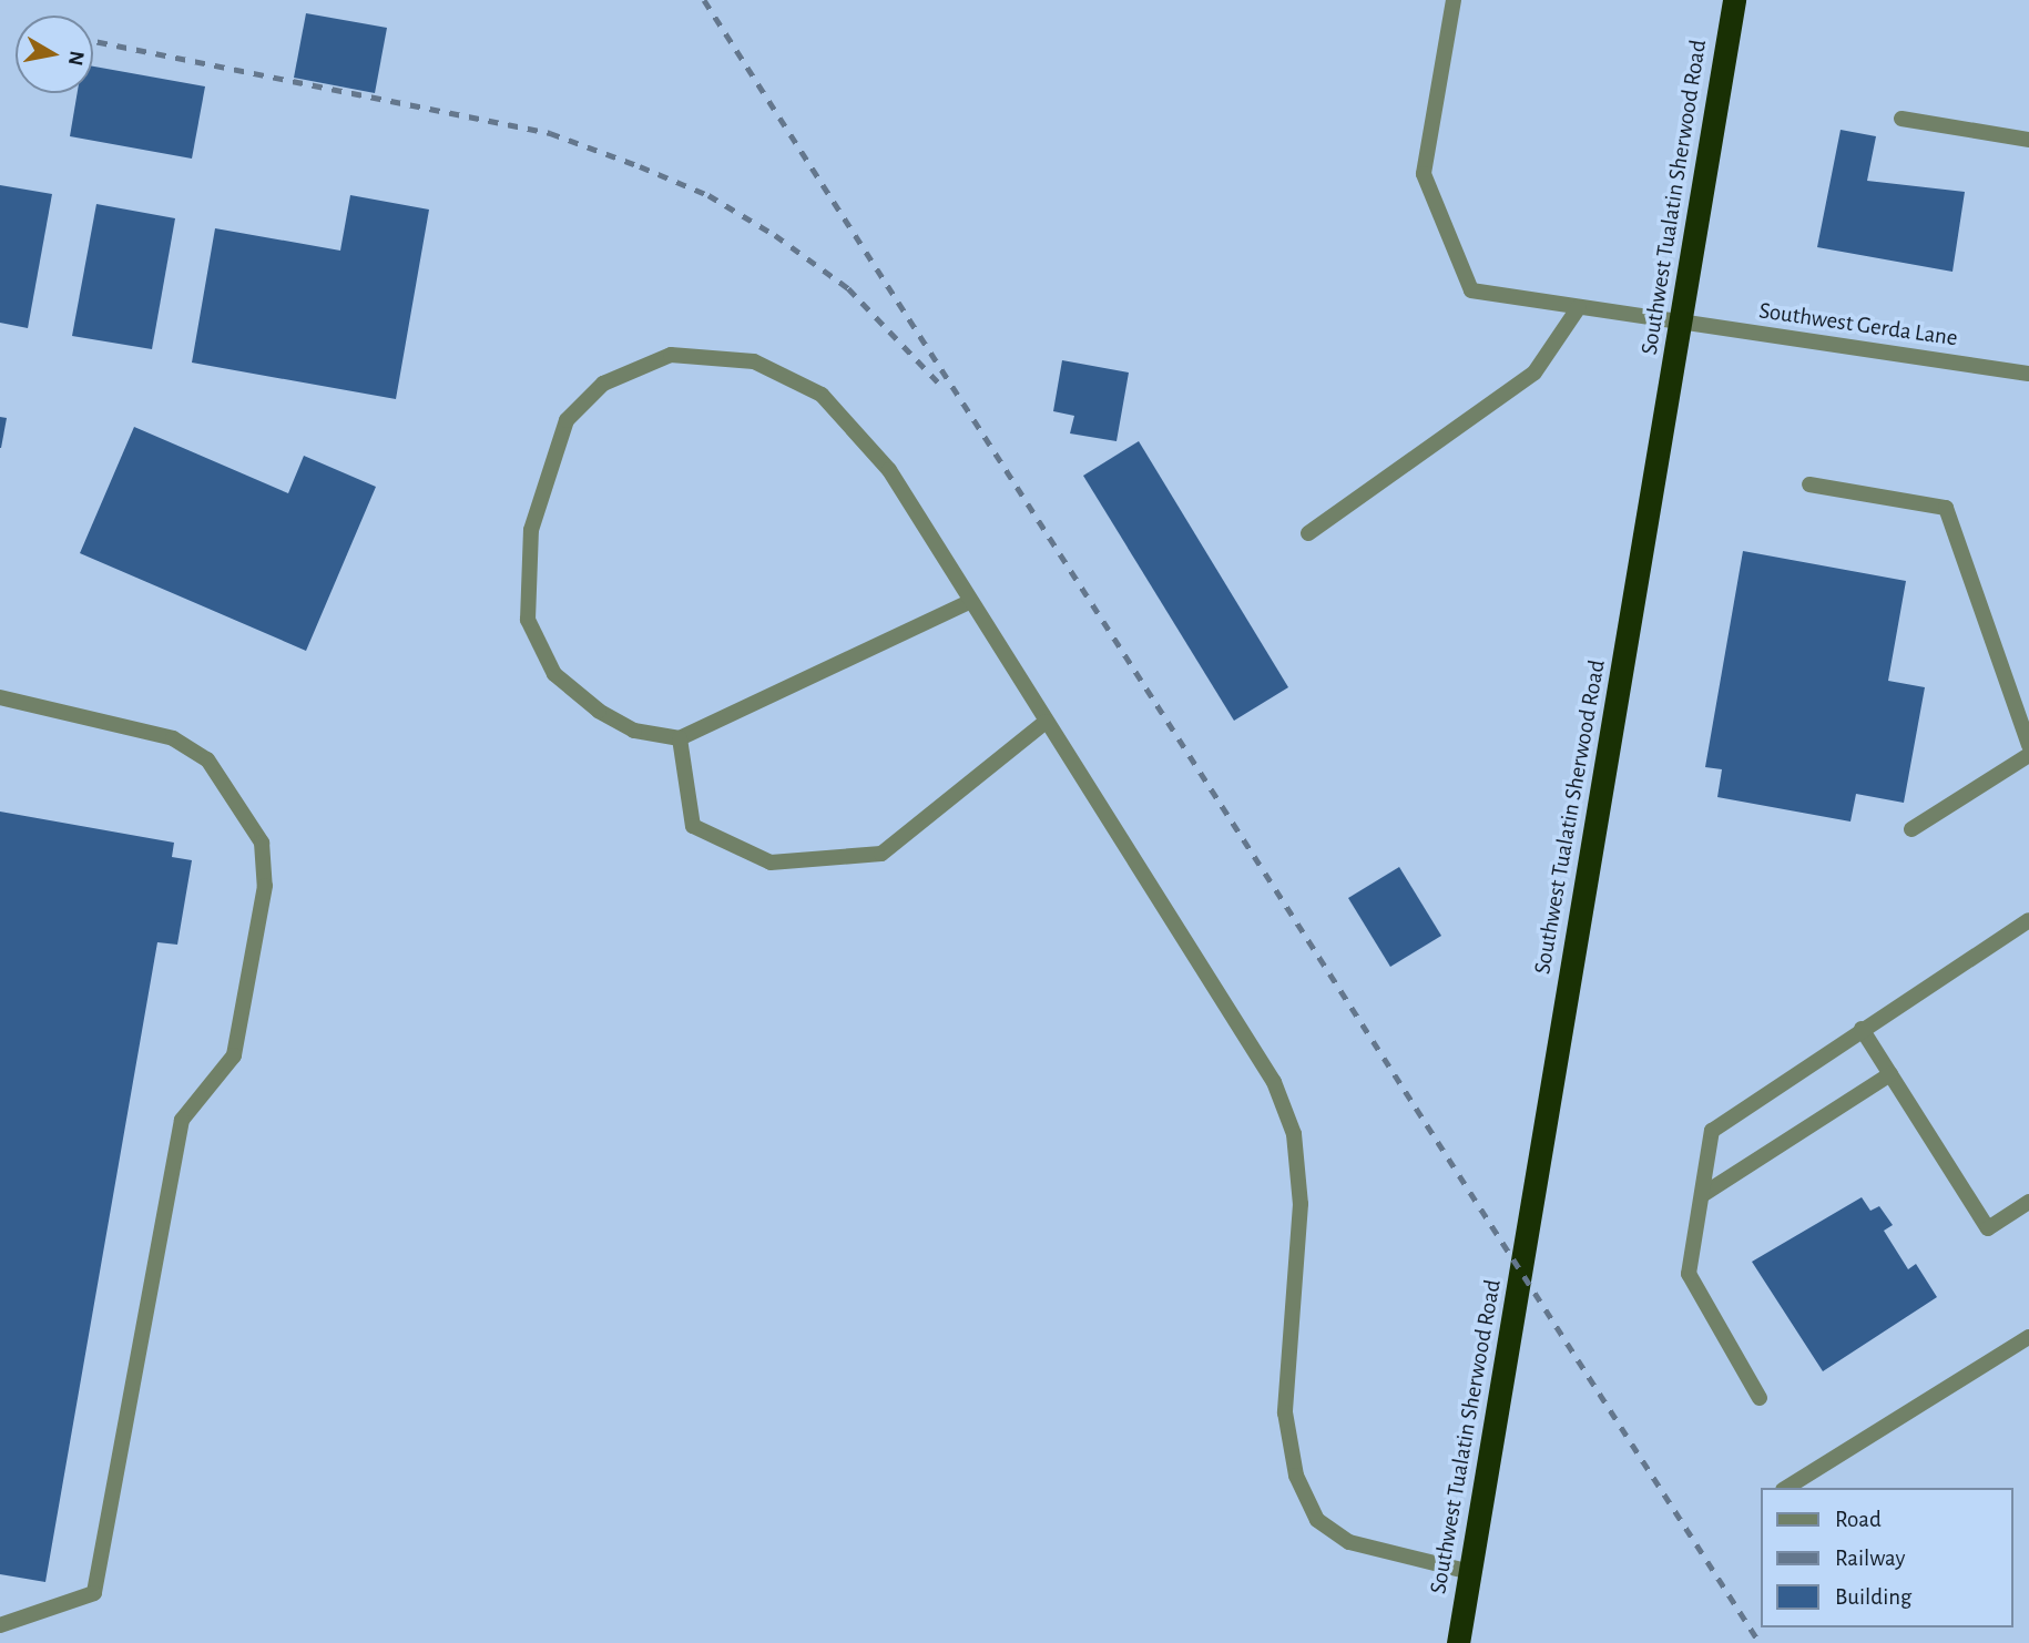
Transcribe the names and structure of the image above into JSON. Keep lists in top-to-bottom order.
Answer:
{
  "streets": {
    "highway": ["Southwest Tualatin Sherwood Road"],
    "street": ["Southwest Gerda Lane"]
  },
  "crossings": [
    ["Southwest Tualatin Sherwood Road", "Southwest Gerda Lane"]
  ],
  "legend": ["Road", "Railway", "Building"],
  "north": "right"
}
